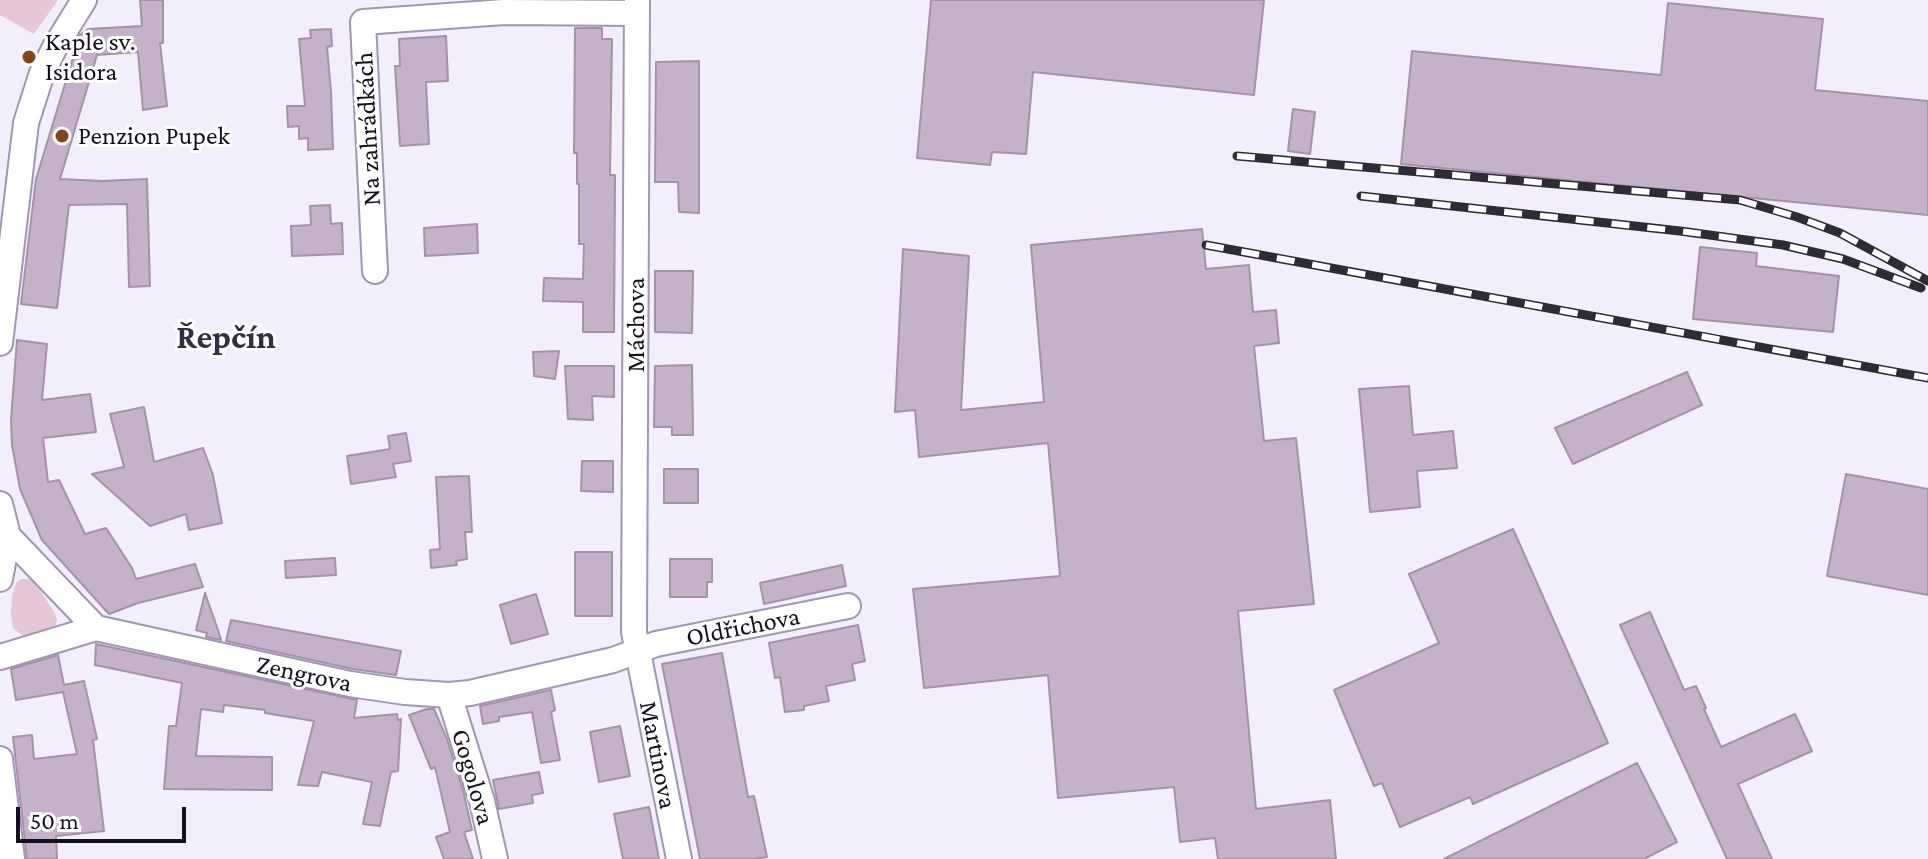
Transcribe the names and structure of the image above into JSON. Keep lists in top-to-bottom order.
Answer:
{
  "streets": {
    "street": [
      "Na zahrádkách",
      "Máchova",
      "Oldřichova",
      "Zengrova",
      "Martinova",
      "Gogolova"
    ]
  },
  "crossings": [
    ["Na zahrádkách", "Máchova"],
    ["Máchova", "Oldřichova"],
    ["Máchova", "Zengrova"],
    ["Máchova", "Martinova"],
    ["Oldřichova", "Zengrova"],
    ["Oldřichova", "Martinova"],
    ["Zengrova", "Martinova"],
    ["Zengrova", "Gogolova"]
  ],
  "districts": ["Řepčín"],
  "places": ["Kaple sv. Isidora", "Penzion Pupek"],
  "scale_bar": "50 m"
}
